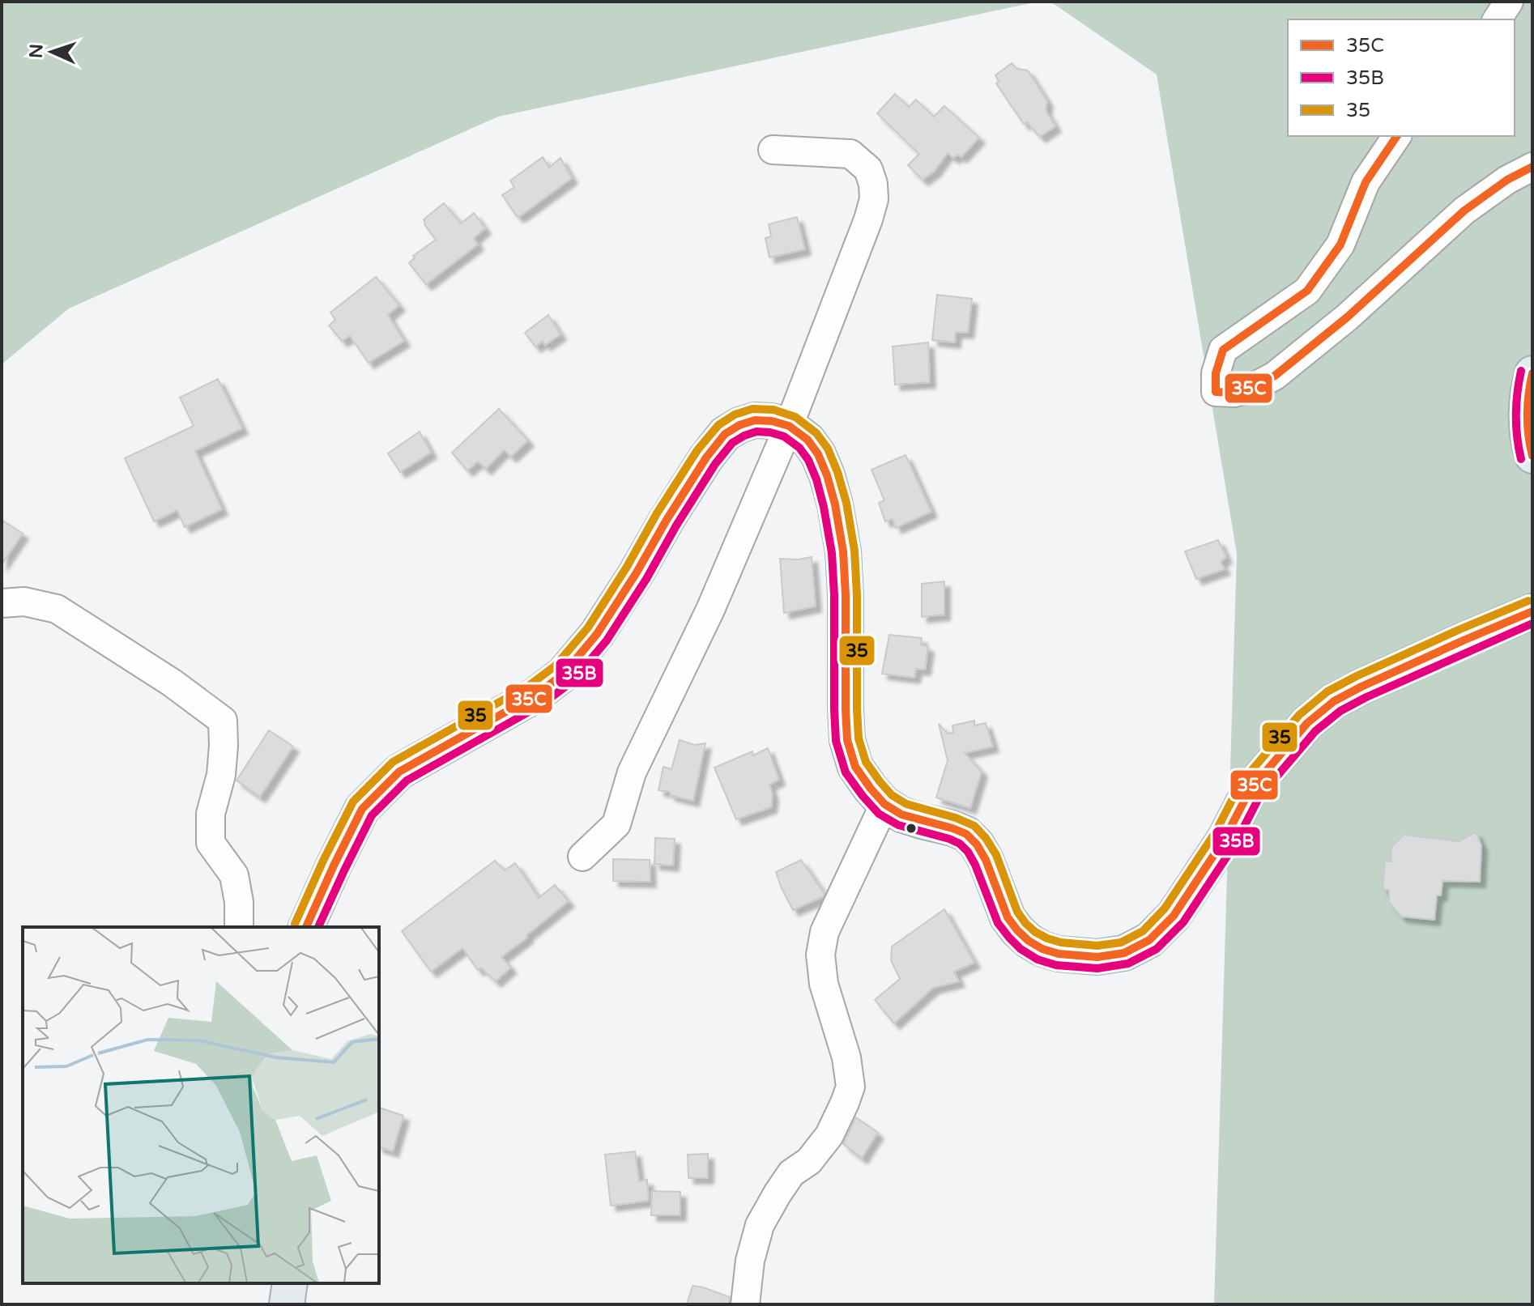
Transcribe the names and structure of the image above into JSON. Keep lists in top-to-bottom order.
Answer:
{
  "lines": ["transit line 35C", "transit line 35B", "transit line 35"],
  "legend": ["35C", "35B", "35"],
  "north": "left"
}
